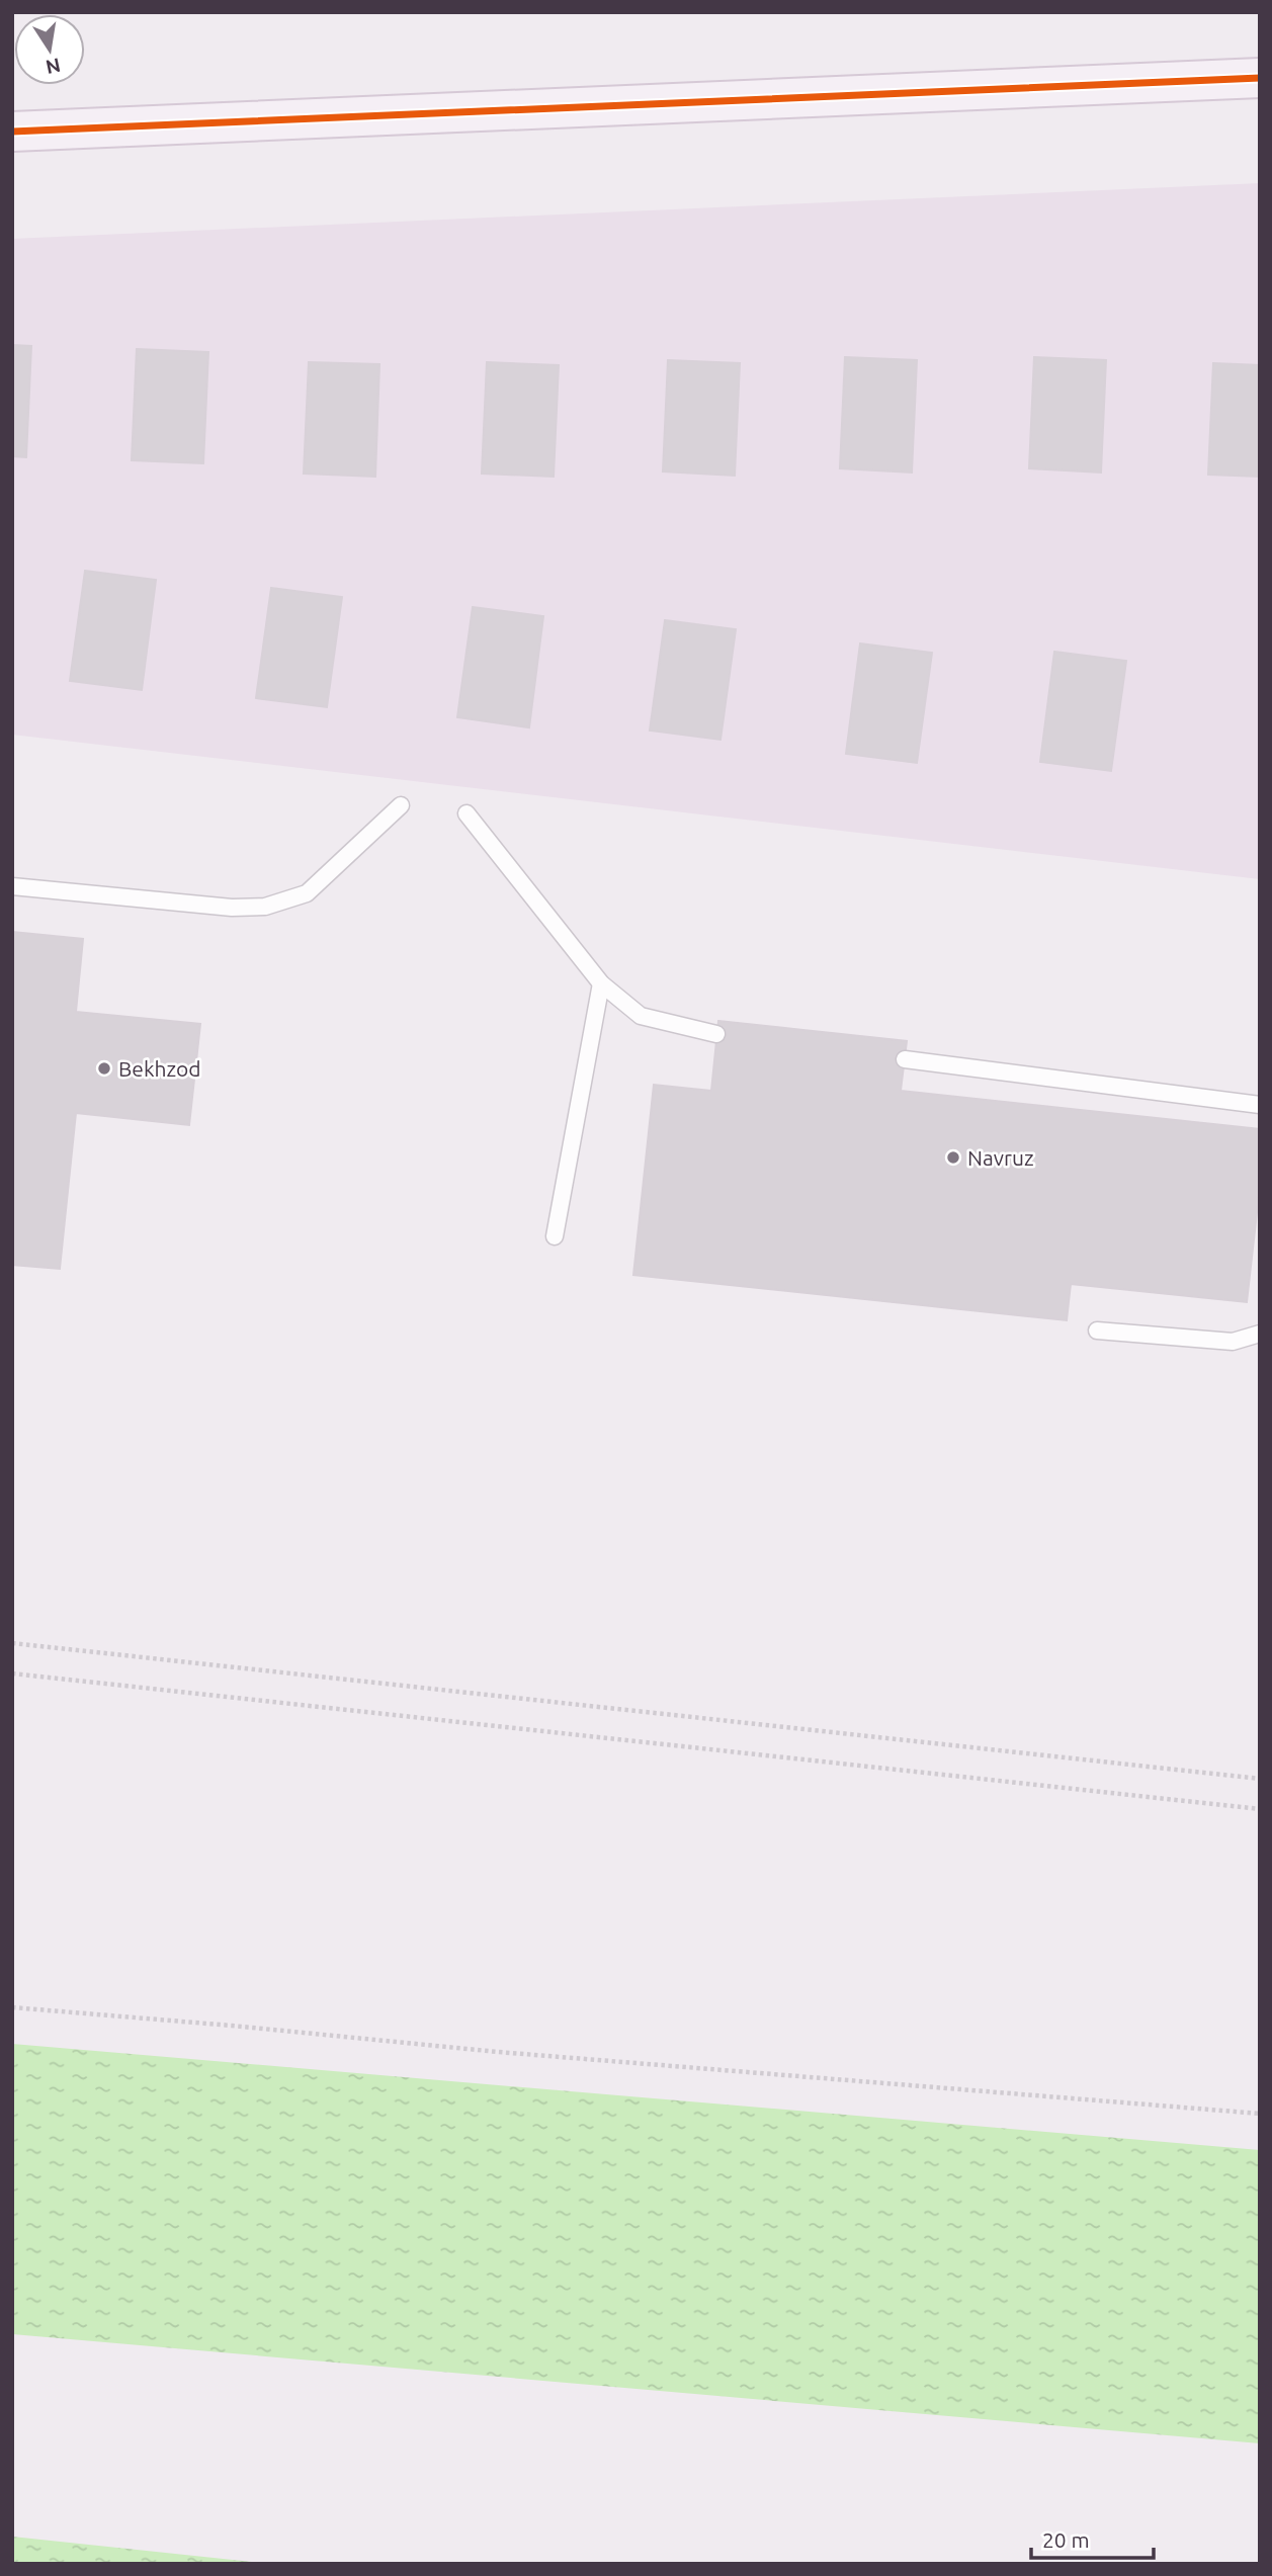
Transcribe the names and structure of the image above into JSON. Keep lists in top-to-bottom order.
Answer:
{
  "places": ["Bekhzod", "Navruz"],
  "scale_bar": "20 m",
  "north": "bottom"
}
